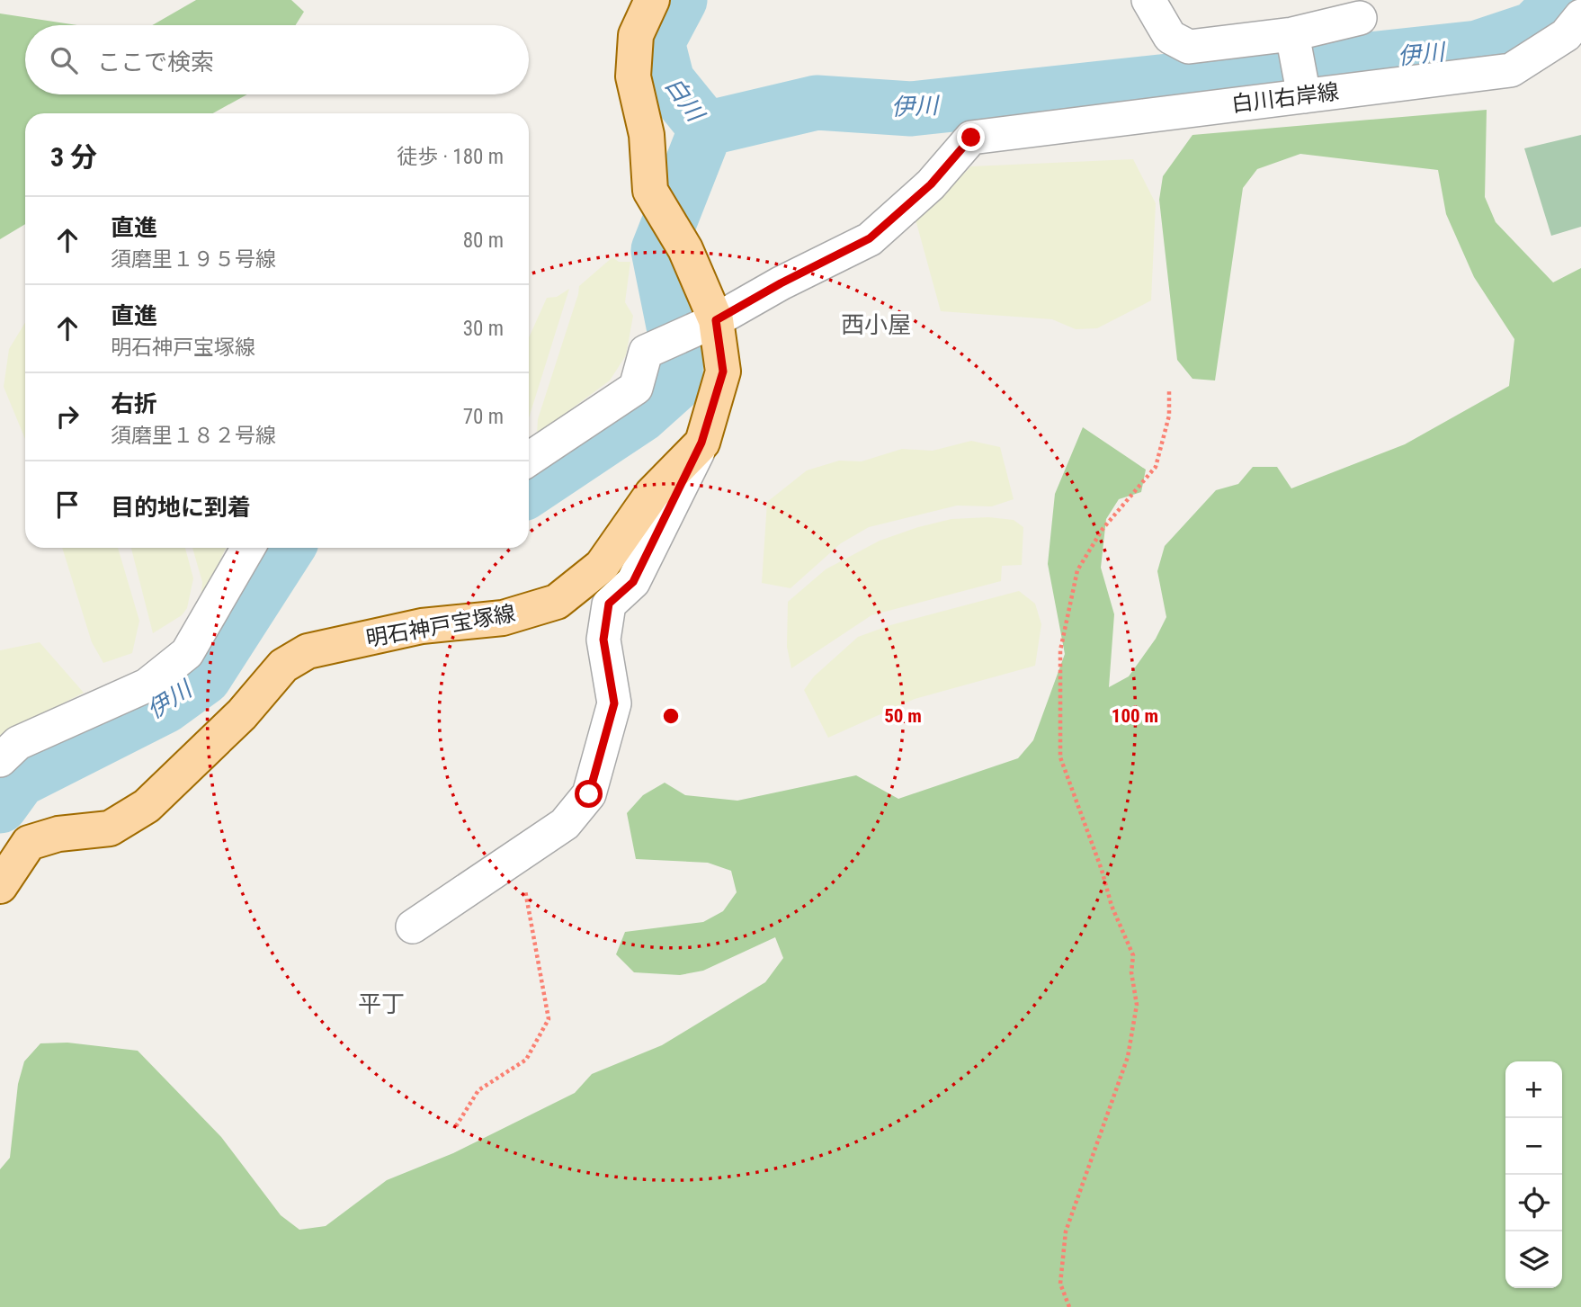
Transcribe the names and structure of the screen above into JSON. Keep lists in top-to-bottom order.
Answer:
{
  "streets": {
    "main road": ["明石神戸宝塚線"],
    "street": ["白川右岸線"]
  },
  "crossings": [
    ["白川右岸線", "明石神戸宝塚線"]
  ],
  "districts": ["西小屋", "平丁"],
  "water": ["伊川", "白川"],
  "page": {
    "search": "ここで検索",
    "heading": ["3 分", "徒歩 · 180 m"],
    "list": [
      ["直進", "須磨里１９５号線", "80 m"],
      ["直進", "明石神戸宝塚線", "30 m"],
      ["右折", "須磨里１８２号線", "70 m"],
      "目的地に到着"
    ],
    "map_buttons": ["+", "−"]
  },
  "rings": ["50 m", "100 m"]
}
